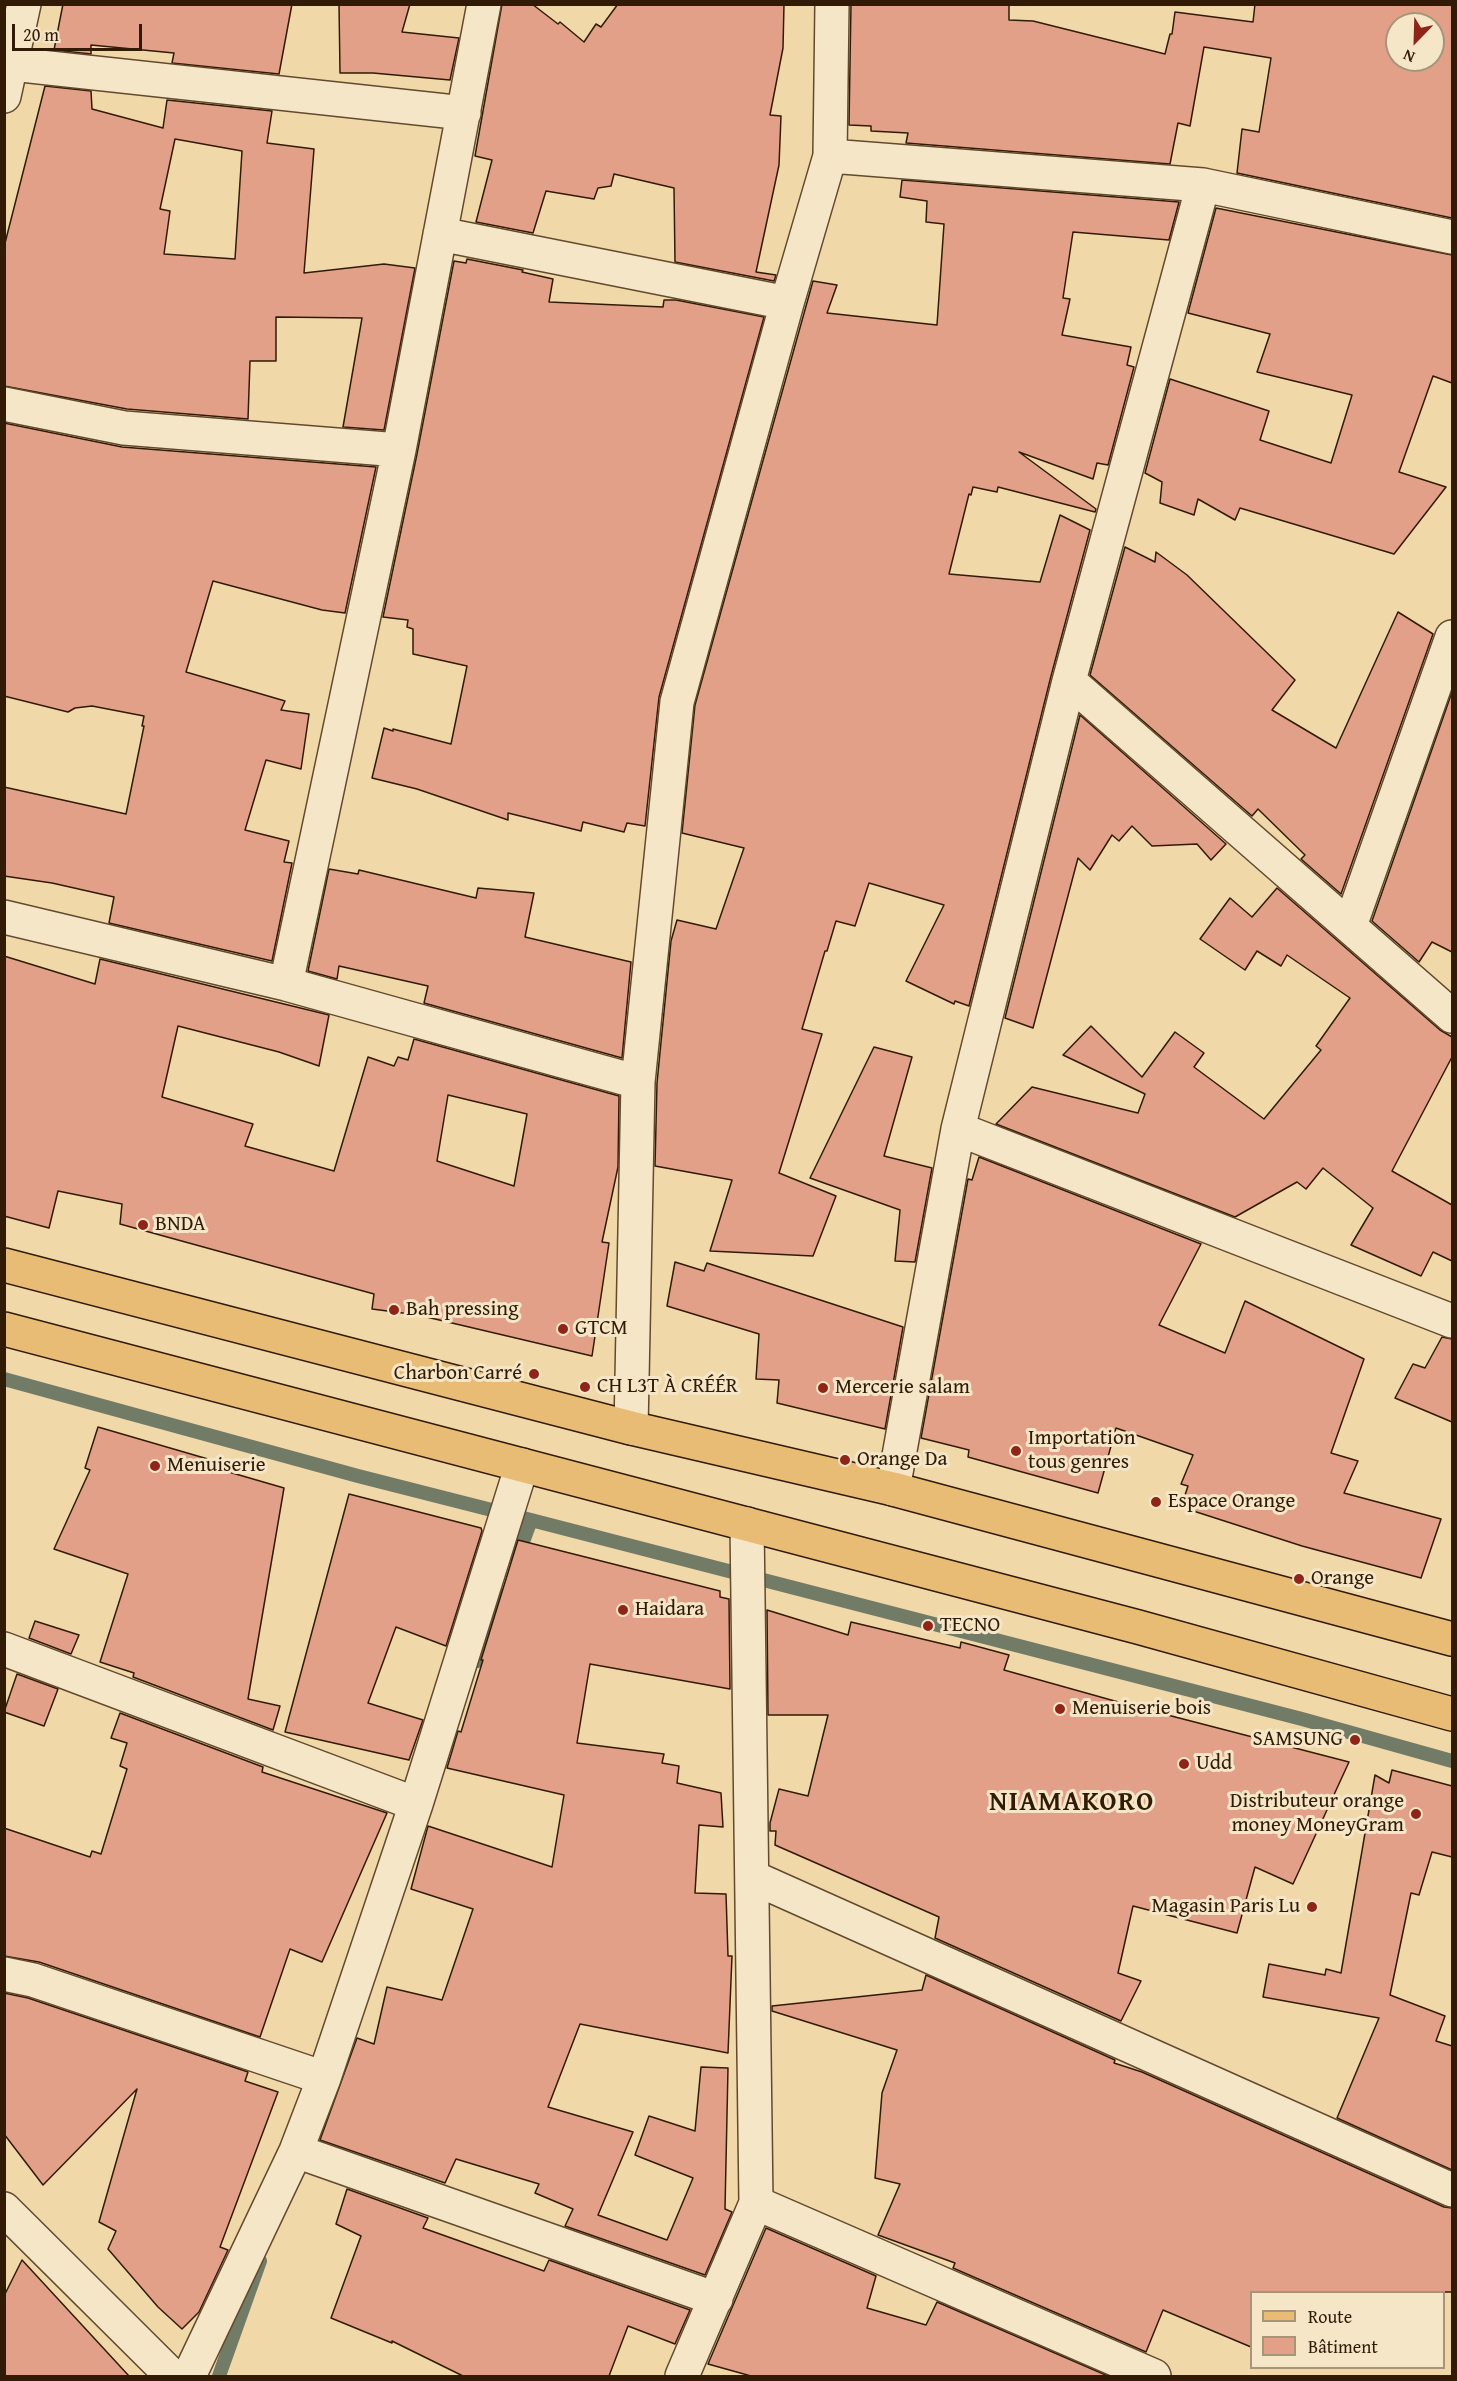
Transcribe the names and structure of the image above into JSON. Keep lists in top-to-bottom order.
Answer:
{
  "districts": ["NIAMAKORO"],
  "places": [
    "BNDA",
    "Bah pressing",
    "GTCM",
    "Charbon Carré",
    "CH L3T À CRÉÉR",
    "Mercerie salam",
    "Importation tous genres",
    "Orange Da",
    "Menuiserie",
    "Espace Orange",
    "Orange",
    "Haidara",
    "TECNO",
    "Menuiserie bois",
    "SAMSUNG",
    "Udd",
    "Distributeur orange money MoneyGram",
    "Magasin Paris Lu"
  ],
  "legend": ["Route", "Bâtiment"],
  "scale_bar": "20 m",
  "north": "bottom left"
}
